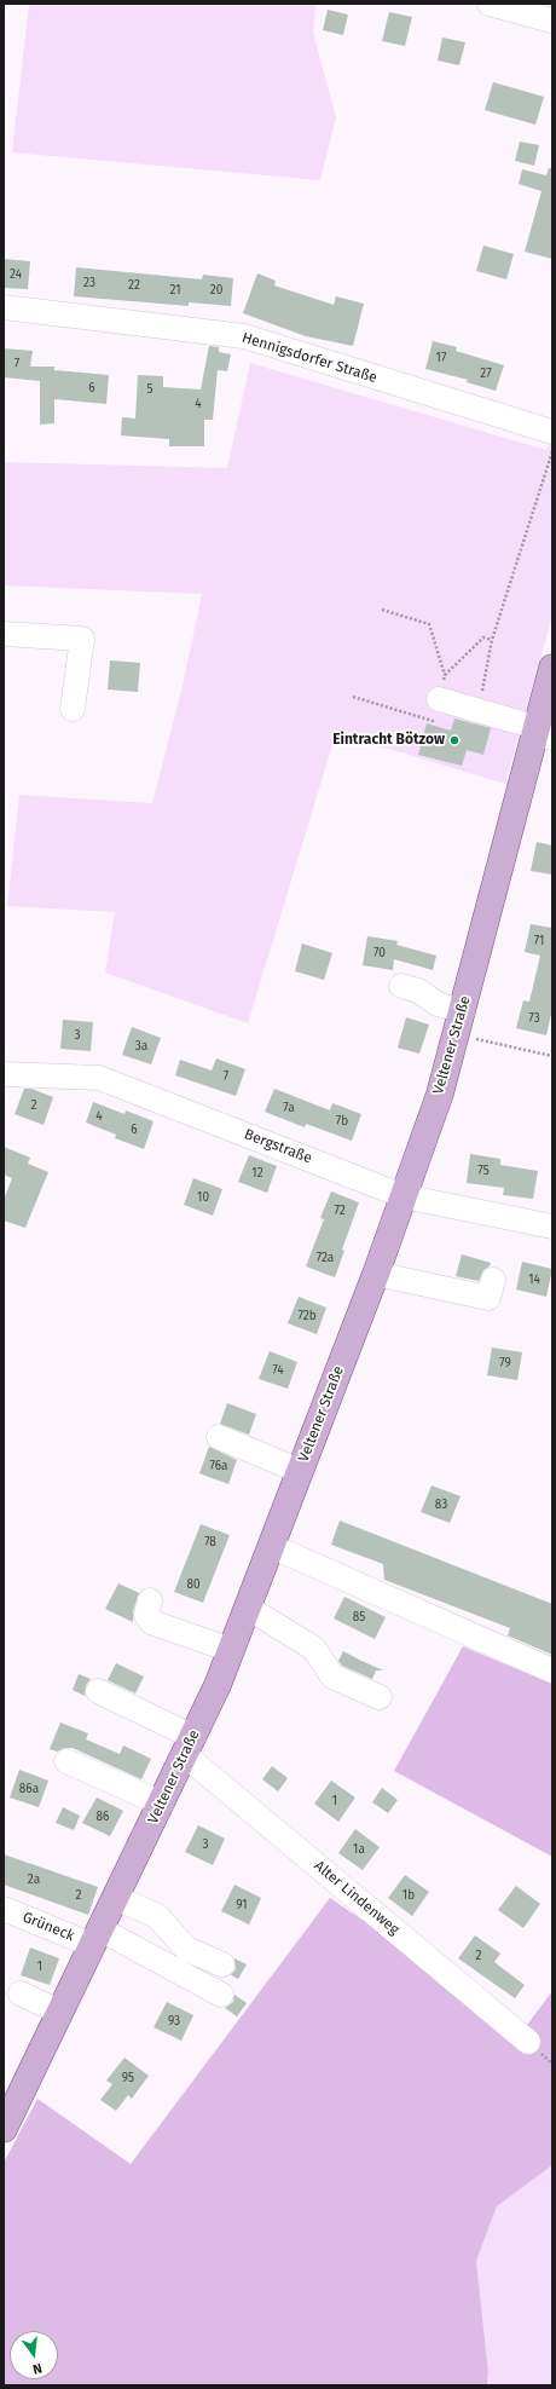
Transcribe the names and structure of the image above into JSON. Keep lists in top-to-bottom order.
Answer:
{
  "streets": {
    "main road": ["Veltener Straße"],
    "street": [
      "Hennigsdorfer Straße",
      "Bergstraße",
      "Alter Lindenweg",
      "Grüneck"
    ]
  },
  "crossings": [
    ["Veltener Straße", "Bergstraße"],
    ["Veltener Straße", "Alter Lindenweg"],
    ["Veltener Straße", "Grüneck"]
  ],
  "places": ["Eintracht Bötzow"],
  "house_numbers": [
    "24",
    "23",
    "22",
    "21",
    "20",
    "17",
    "7",
    "27",
    "6",
    "5",
    "4",
    "71",
    "70",
    "73",
    "3",
    "3a",
    "7",
    "2",
    "7a",
    "4",
    "7b",
    "6",
    "75",
    "12",
    "10",
    "72",
    "72a",
    "14",
    "72b",
    "79",
    "74",
    "76a",
    "83",
    "78",
    "80",
    "85",
    "86a",
    "1",
    "86",
    "3",
    "1a",
    "2a",
    "2",
    "1b",
    "91",
    "2",
    "1",
    "93",
    "95"
  ],
  "north": "bottom"
}
